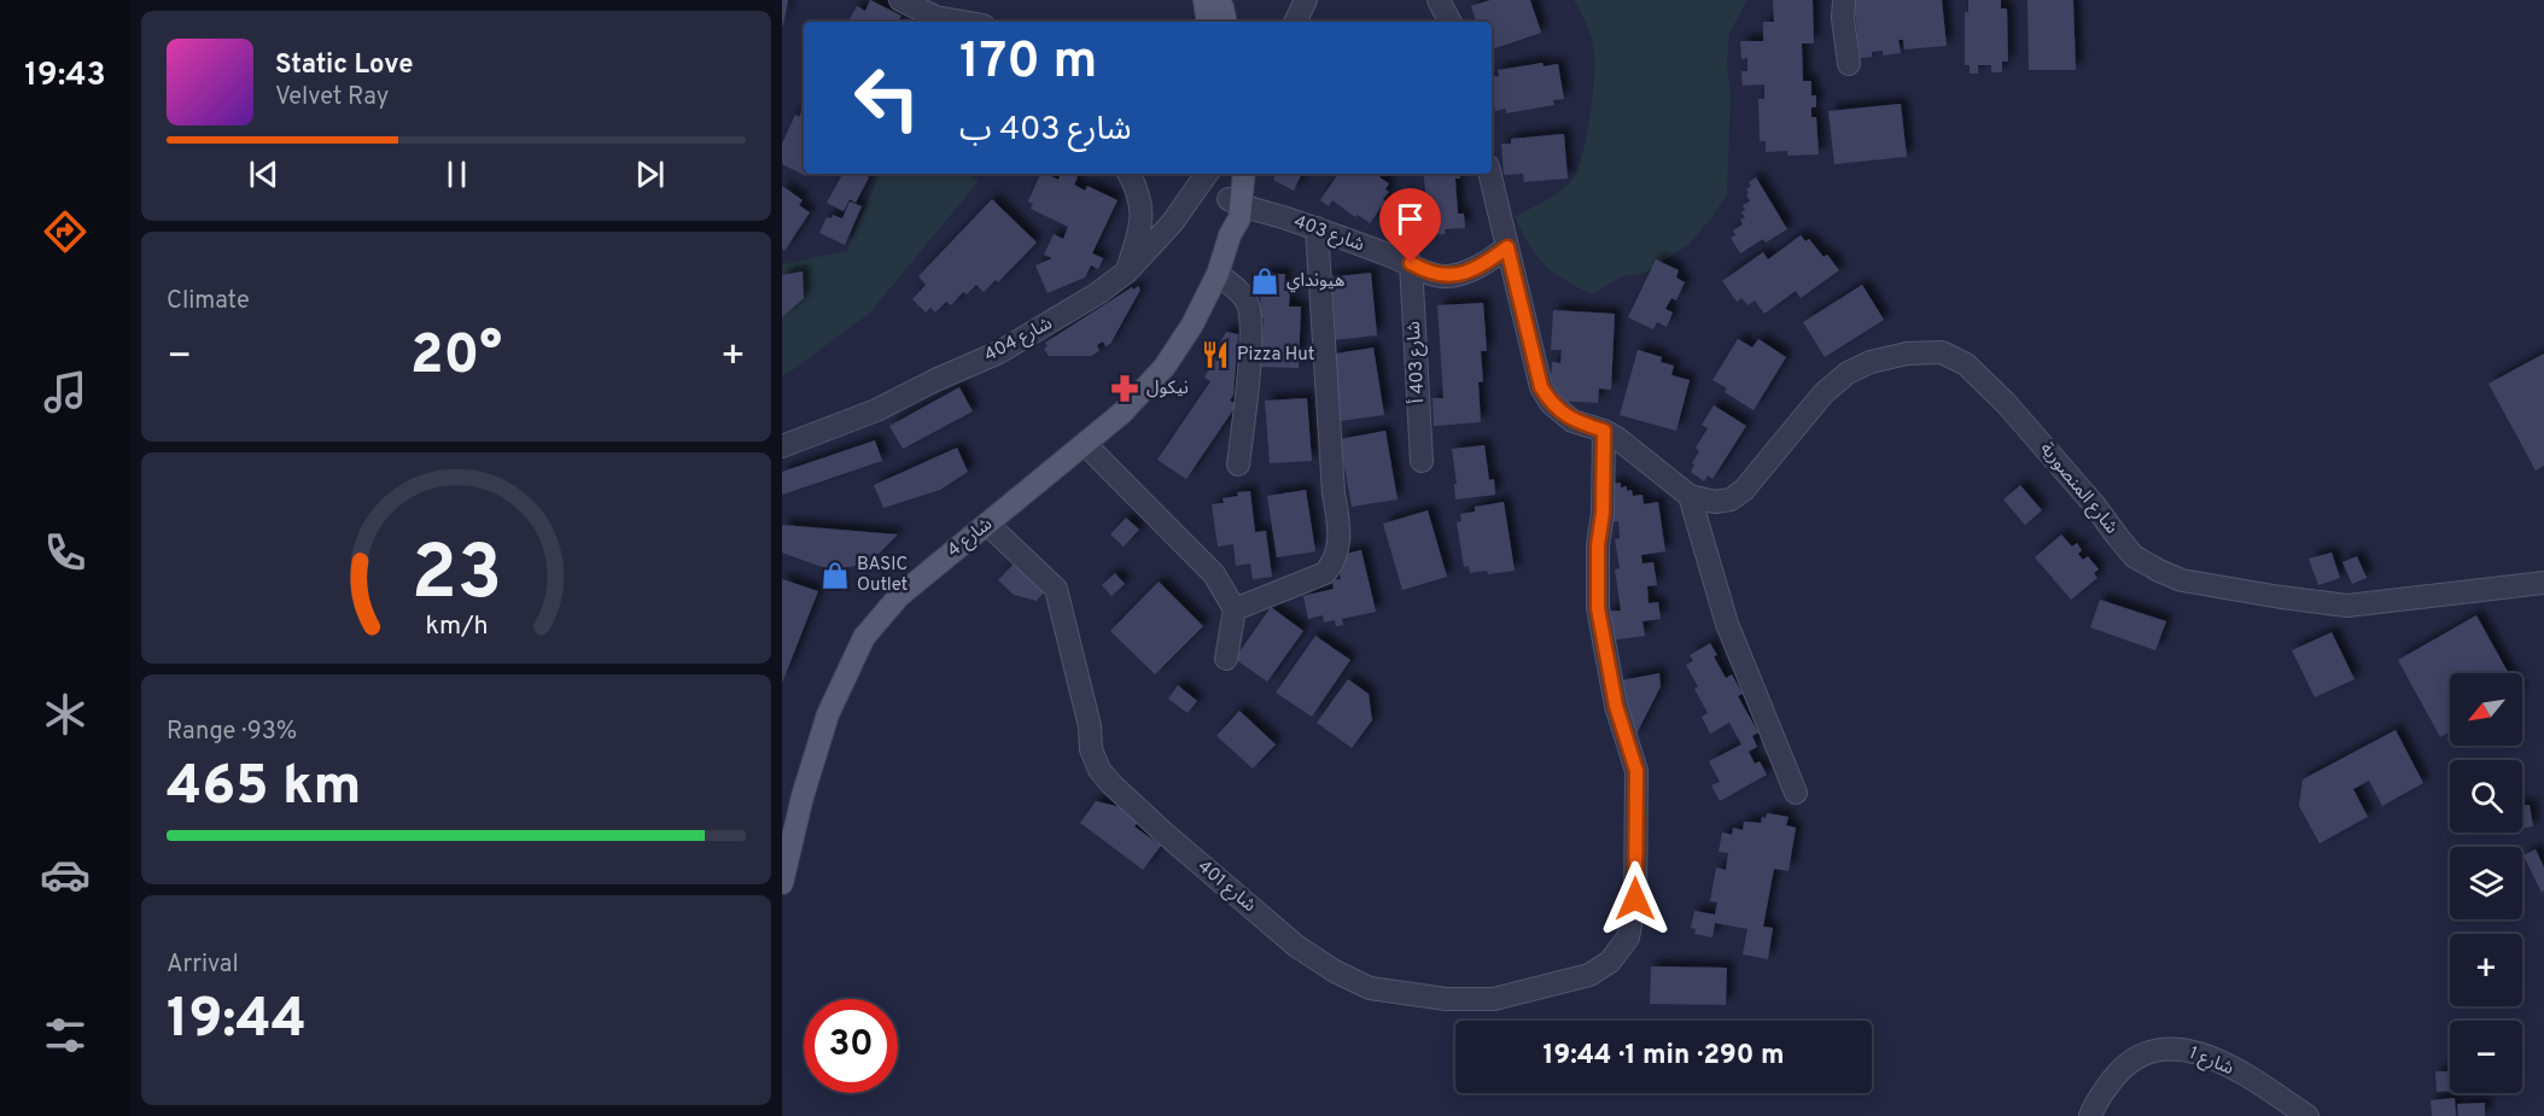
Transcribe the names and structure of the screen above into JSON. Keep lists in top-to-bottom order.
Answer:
{
  "streets": {
    "main road": ["شارع 4"],
    "street": [
      "شارع 403",
      "شارع 404",
      "شارع 403 أ",
      "شارع المنصورية",
      "شارع 401",
      "شارع 1"
    ]
  },
  "crossings": [
    ["شارع 403", "شارع 403 أ"],
    ["شارع 403", "شارع 4"],
    ["شارع 4", "شارع 401"]
  ],
  "places": {
    "shop": ["هيونداي", "BASIC Outlet"],
    "restaurant": ["Pizza Hut"],
    "pharmacy": ["نيكول"]
  },
  "north": "bottom left",
  "page": {
    "tabs": "19:43",
    "turn": ["170 m", "شارع 403 ب"],
    "song": ["Static Love", "Velvet Ray"],
    "tile": [
      "Climate",
      ["Range · 93%", "465 km"],
      ["Arrival", "19:44"]
    ],
    "heat": ["−", "20°", "+"],
    "map_buttons": ["+", "−"],
    "limit": "30",
    "trip": "19:44 · 1 min · 290 m",
    "gauge": ["23", "km/h"]
  }
}
